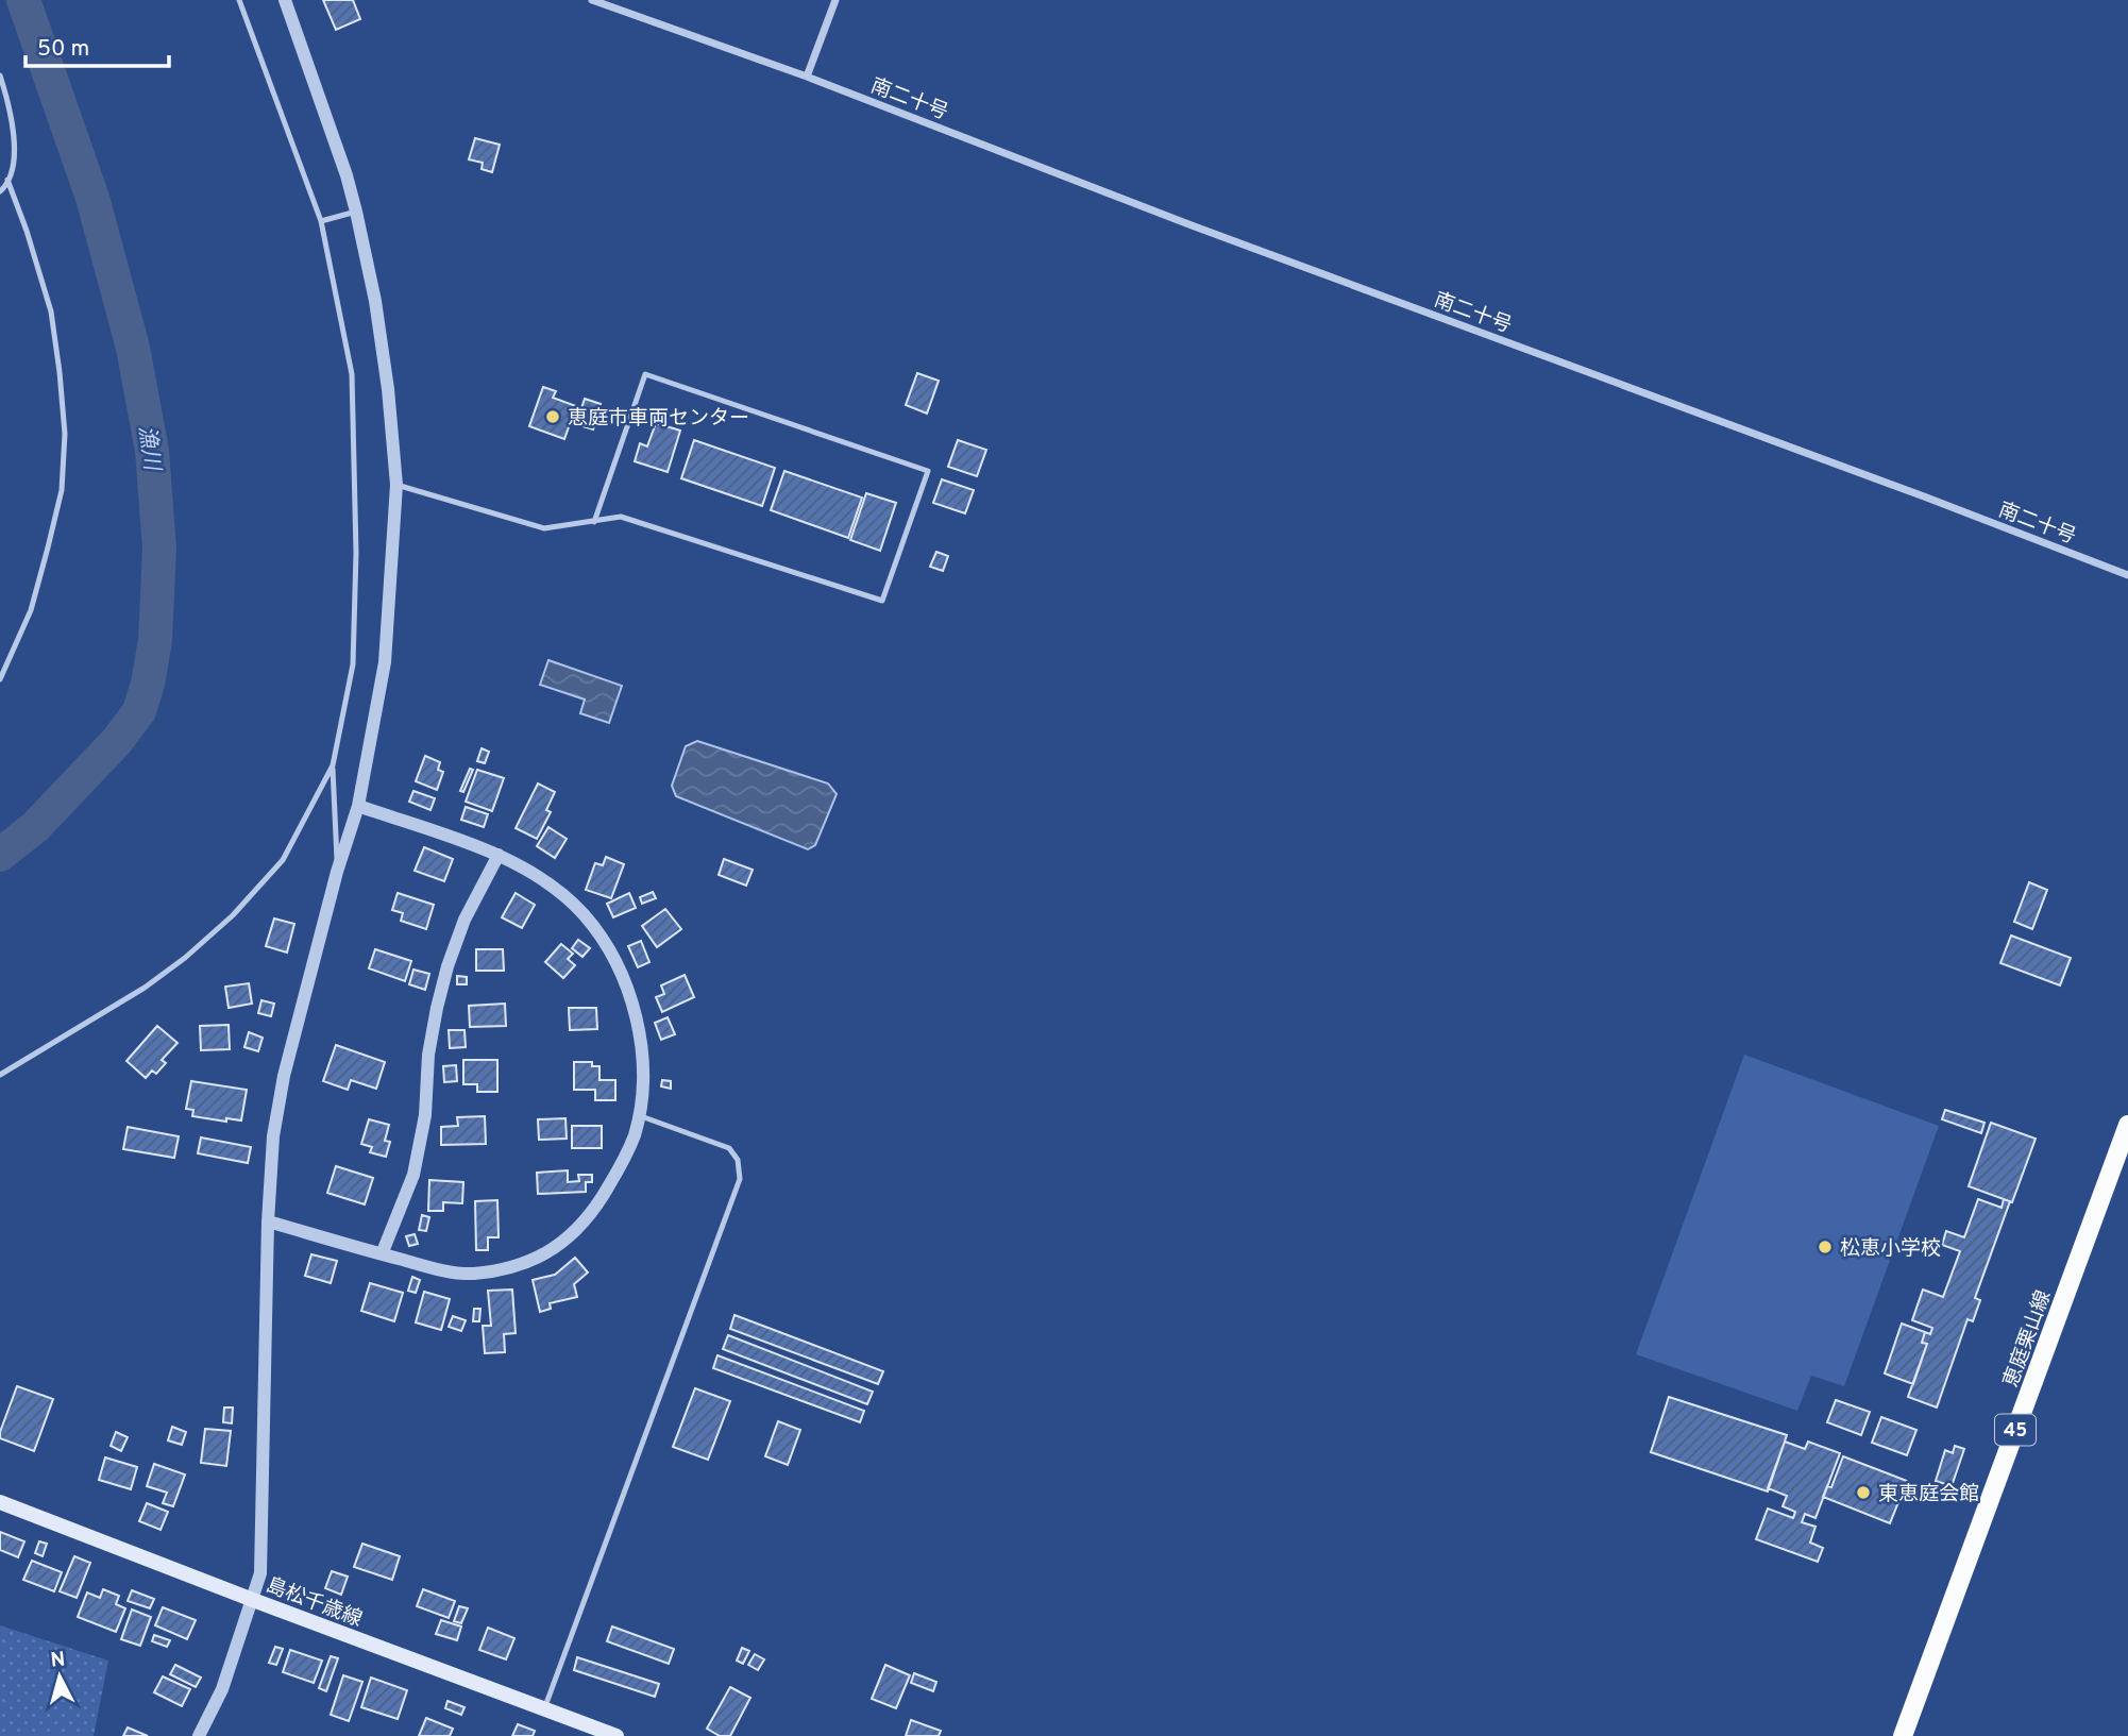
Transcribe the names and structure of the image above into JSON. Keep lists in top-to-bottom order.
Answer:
{
  "streets": {
    "main road": ["恵庭栗山線", "45", "島松千歳線"],
    "street": ["南二十号"]
  },
  "water": ["漁川"],
  "places": ["恵庭市車両センター", "松恵小学校", "東恵庭会館"],
  "scale_bar": "50 m",
  "north": "top"
}
